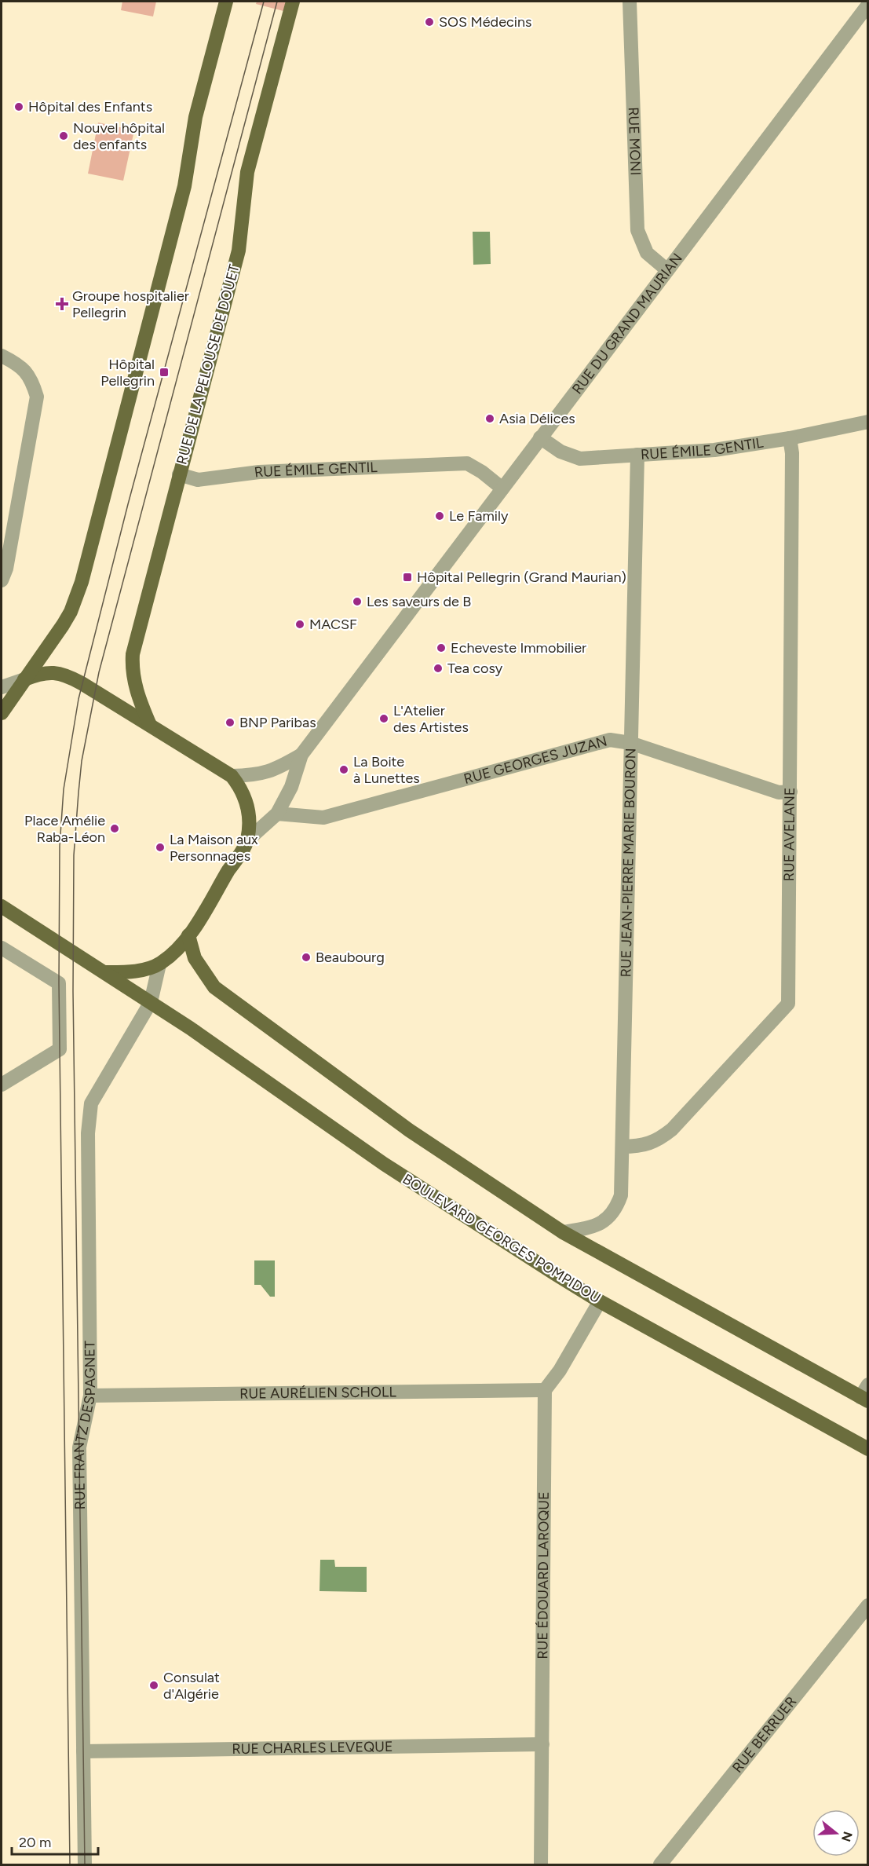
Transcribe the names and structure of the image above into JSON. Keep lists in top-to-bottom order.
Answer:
{
  "streets": {
    "main road": ["RUE DE LA PELOUSE DE DOUET", "BOULEVARD GEORGES POMPIDOU"],
    "street": [
      "RUE MONI",
      "RUE DU GRAND MAURIAN",
      "RUE ÉMILE GENTIL",
      "RUE GEORGES JUZAN",
      "RUE AVELANE",
      "RUE JEAN-PIERRE MARIE BOURON",
      "RUE AURÉLIEN SCHOLL",
      "RUE FRANTZ DESPAGNET",
      "RUE ÉDOUARD LAROQUE",
      "RUE BERRUER",
      "RUE CHARLES LEVEQUE"
    ]
  },
  "crossings": [
    ["RUE MONI", "RUE DU GRAND MAURIAN"],
    ["RUE DU GRAND MAURIAN", "RUE ÉMILE GENTIL"],
    ["RUE DU GRAND MAURIAN", "RUE GEORGES JUZAN"],
    ["RUE DE LA PELOUSE DE DOUET", "RUE ÉMILE GENTIL"],
    ["RUE ÉMILE GENTIL", "RUE AVELANE"],
    ["RUE ÉMILE GENTIL", "RUE JEAN-PIERRE MARIE BOURON"],
    ["RUE GEORGES JUZAN", "RUE AVELANE"],
    ["RUE GEORGES JUZAN", "RUE JEAN-PIERRE MARIE BOURON"],
    ["RUE AVELANE", "RUE JEAN-PIERRE MARIE BOURON"],
    ["BOULEVARD GEORGES POMPIDOU", "RUE FRANTZ DESPAGNET"],
    ["RUE AURÉLIEN SCHOLL", "RUE FRANTZ DESPAGNET"],
    ["RUE AURÉLIEN SCHOLL", "RUE ÉDOUARD LAROQUE"],
    ["RUE FRANTZ DESPAGNET", "RUE CHARLES LEVEQUE"],
    ["RUE ÉDOUARD LAROQUE", "RUE CHARLES LEVEQUE"]
  ],
  "places": {
    "other": [
      "SOS Médecins",
      "Hôpital des Enfants",
      "Nouvel hôpital des enfants",
      "Asia Délices",
      "Le Family",
      "Les saveurs de B",
      "MACSF",
      "Echeveste Immobilier",
      "Tea cosy",
      "L'Atelier des Artistes",
      "BNP Paribas",
      "La Boite à Lunettes",
      "Place Amélie Raba-Léon",
      "La Maison aux Personnages",
      "Beaubourg",
      "Consulat d'Algérie"
    ],
    "health": ["Groupe hospitalier Pellegrin"],
    "transit": ["Hôpital Pellegrin", "Hôpital Pellegrin (Grand Maurian)"]
  },
  "scale_bar": "20 m",
  "north": "right"
}
